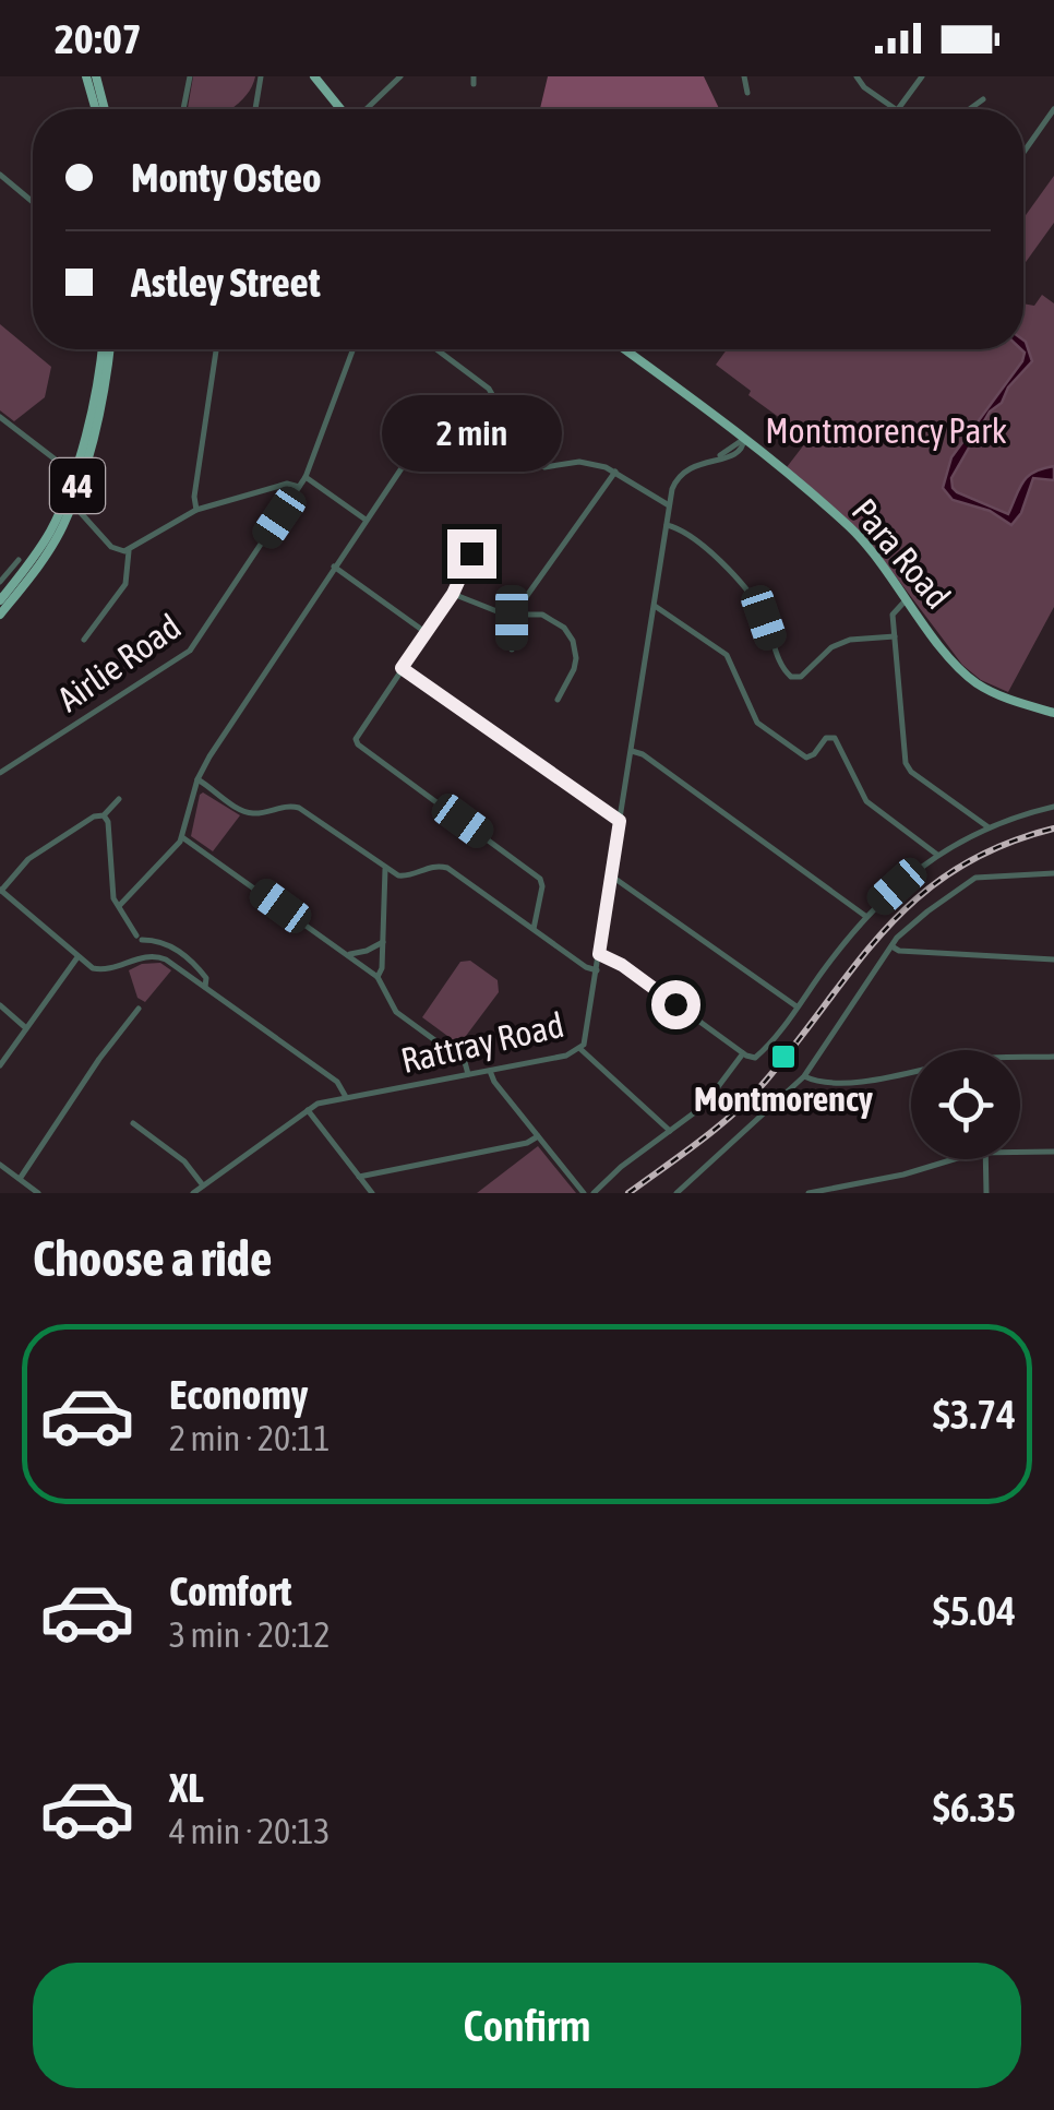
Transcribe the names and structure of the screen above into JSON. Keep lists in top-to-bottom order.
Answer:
{
  "streets": {
    "main road": ["44", "Para Road"],
    "street": ["Airlie Road", "Rattray Road"]
  },
  "crossings": [
    ["Para Road", "Rattray Road"]
  ],
  "parks": ["Montmorency Park"],
  "places": {
    "transit": ["Montmorency"]
  },
  "page": {
    "status": "20:07",
    "banner": ["Monty Osteo", "Astley Street"],
    "bubble": "2 min",
    "heading": "Choose a ride",
    "list": [
      {
        "name": "Economy",
        "note": "2 min · 20:11",
        "value": "$3.74"
      },
      {
        "name": "Comfort",
        "note": "3 min · 20:12",
        "value": "$5.04"
      },
      {
        "name": "XL",
        "note": "4 min · 20:13",
        "value": "$6.35"
      }
    ],
    "buttons": "Confirm"
  }
}
